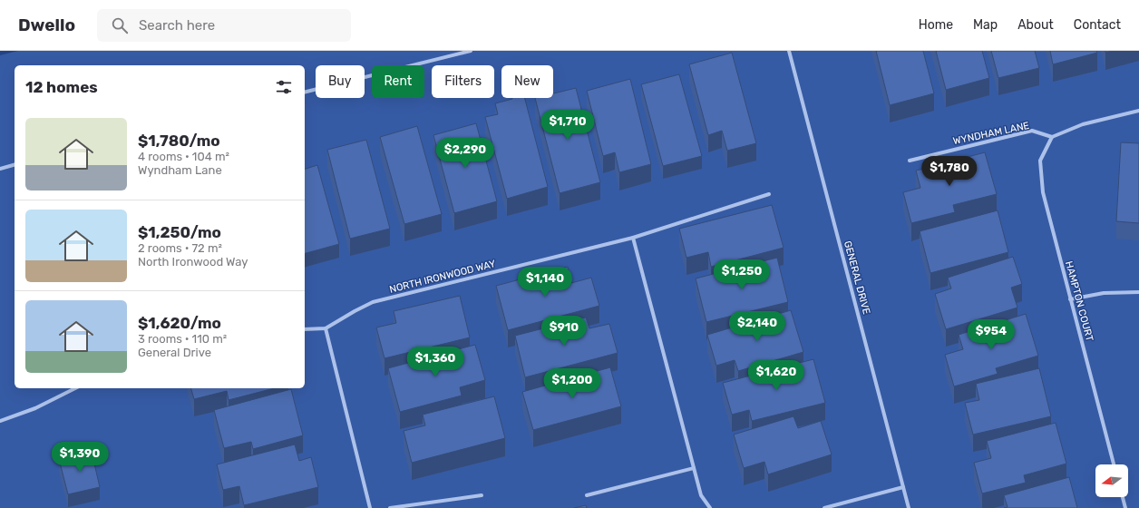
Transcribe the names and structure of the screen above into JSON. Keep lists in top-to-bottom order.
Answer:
{
  "streets": {
    "street": [
      "WYNDHAM LANE",
      "NORTH IRONWOOD WAY",
      "GENERAL DRIVE",
      "HAMPTON COURT"
    ]
  },
  "crossings": [
    ["WYNDHAM LANE", "HAMPTON COURT"]
  ],
  "north": "left",
  "page": {
    "header": "Dwello",
    "search": "Search here",
    "nav": [
      "Home",
      "Map",
      "About",
      "Contact"
    ],
    "chip": [
      "Buy",
      "Rent",
      "Filters",
      "New"
    ],
    "heading": "12 homes",
    "list": [
      {
        "name": "$1,780/mo",
        "note": "4 rooms · 104 m² · Wyndham Lane"
      },
      {
        "name": "$1,250/mo",
        "note": "2 rooms · 72 m² · North Ironwood Way"
      },
      {
        "name": "$1,620/mo",
        "note": "3 rooms · 110 m² · General Drive"
      }
    ],
    "price": [
      "$1,710",
      "$2,290",
      "$1,780",
      "$1,250",
      "$1,140",
      "$2,140",
      "$910",
      "$954",
      "$1,360",
      "$1,620",
      "$1,200",
      "$1,390"
    ]
  }
}
